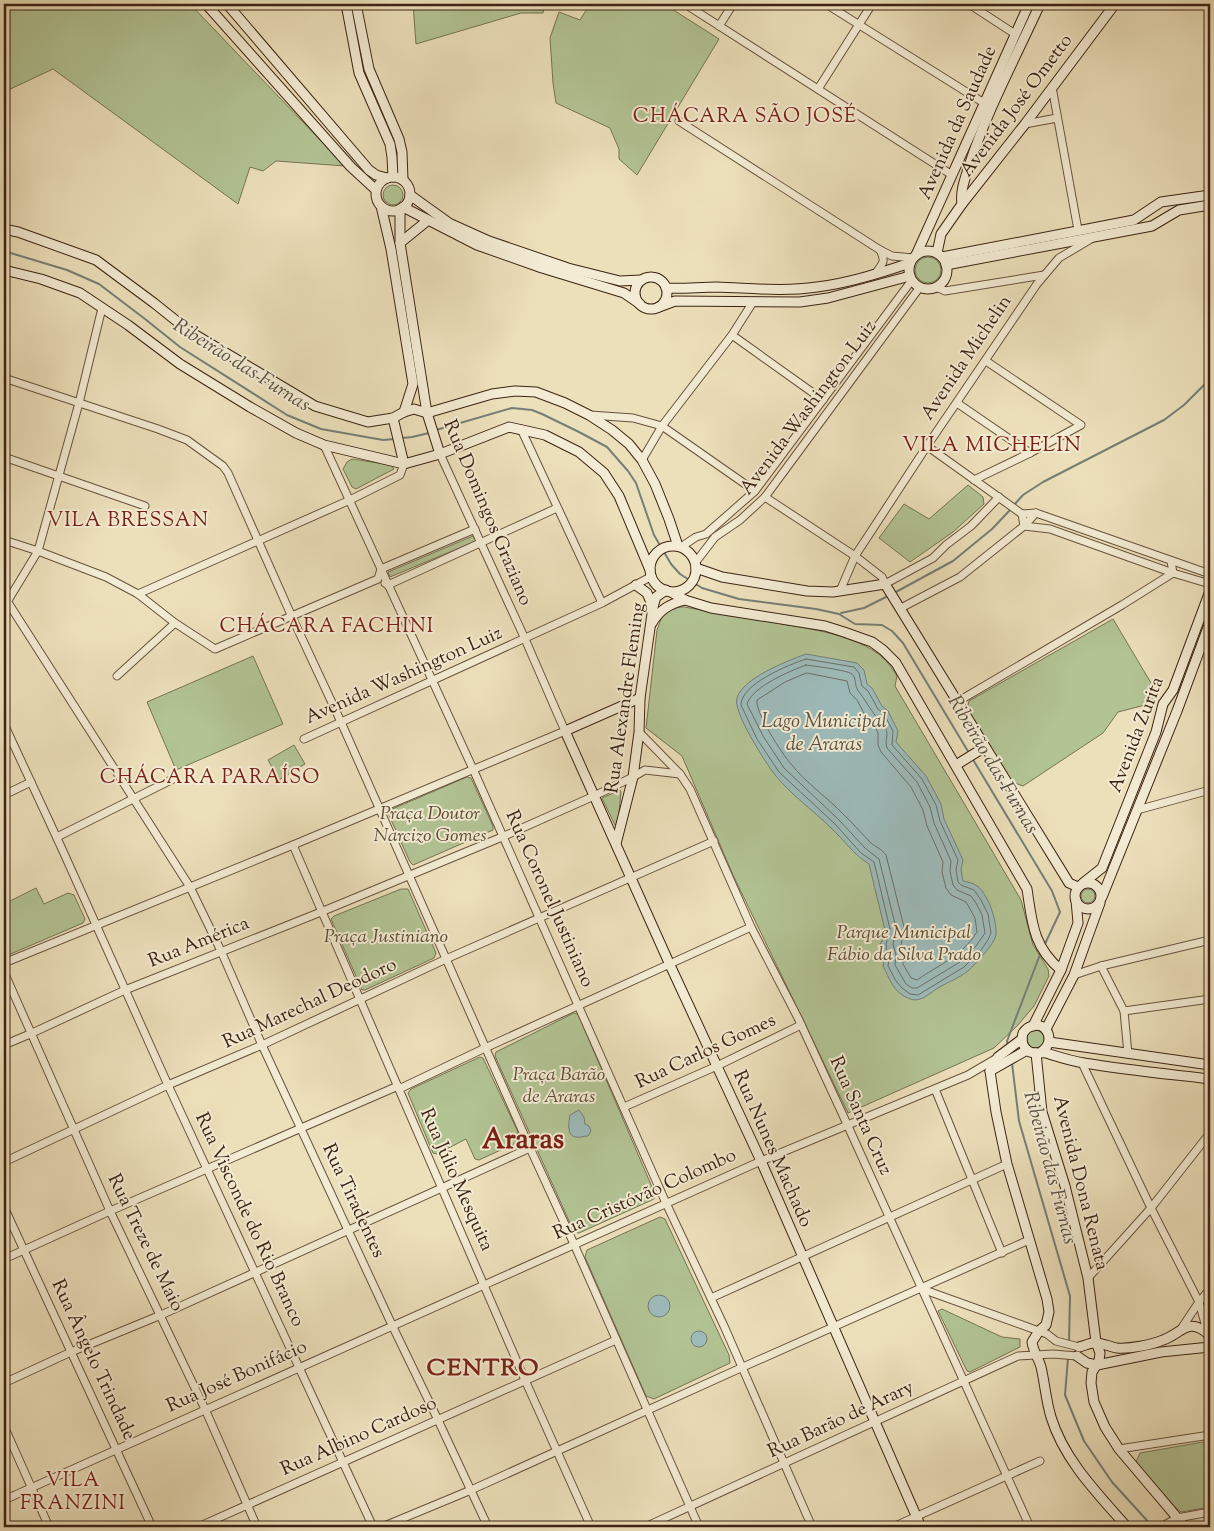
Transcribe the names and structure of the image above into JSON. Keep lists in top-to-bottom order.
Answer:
{
  "streets": {
    "main road": [
      "Avenida José Ometto",
      "Avenida da Saudade",
      "Rua Domingos Graziano",
      "Rua Alexandre Fleming",
      "Avenida Zurita",
      "Rua Nunes Machado",
      "Avenida Dona Renata"
    ],
    "street": [
      "Avenida Michelin",
      "Avenida Washington Luiz",
      "Rua Coronel Justiniano",
      "Rua América",
      "Rua Marechal Deodoro",
      "Rua Carlos Gomes",
      "Rua Santa Cruz",
      "Rua Júlio Mesquita",
      "Rua Cristóvão Colombo",
      "Rua Tiradentes",
      "Rua Visconde do Rio Branco",
      "Rua Treze de Maio",
      "Rua Ângelo Trindade",
      "Rua José Bonifácio",
      "Rua Barão de Arary",
      "Rua Albino Cardoso"
    ]
  },
  "crossings": [
    ["Avenida José Ometto", "Avenida da Saudade"],
    ["Avenida da Saudade", "Avenida Washington Luiz"],
    ["Avenida Washington Luiz", "Rua Domingos Graziano"],
    ["Avenida Washington Luiz", "Rua Alexandre Fleming"],
    ["Avenida Washington Luiz", "Rua Coronel Justiniano"],
    ["Rua Domingos Graziano", "Rua Nunes Machado"],
    ["Rua Alexandre Fleming", "Rua América"],
    ["Rua Alexandre Fleming", "Rua Santa Cruz"],
    ["Rua Alexandre Fleming", "Rua Nunes Machado"],
    ["Avenida Zurita", "Avenida Dona Renata"],
    ["Rua Coronel Justiniano", "Rua América"],
    ["Rua Coronel Justiniano", "Rua Marechal Deodoro"],
    ["Rua Coronel Justiniano", "Rua Carlos Gomes"],
    ["Rua Coronel Justiniano", "Rua Cristóvão Colombo"],
    ["Rua Coronel Justiniano", "Rua Barão de Arary"],
    ["Rua América", "Rua Santa Cruz"],
    ["Rua América", "Rua Nunes Machado"],
    ["Rua América", "Rua Júlio Mesquita"],
    ["Rua América", "Rua Tiradentes"],
    ["Rua América", "Rua Visconde do Rio Branco"],
    ["Rua América", "Rua Treze de Maio"],
    ["Rua Marechal Deodoro", "Rua Santa Cruz"],
    ["Rua Marechal Deodoro", "Rua Nunes Machado"],
    ["Rua Marechal Deodoro", "Rua Júlio Mesquita"],
    ["Rua Marechal Deodoro", "Rua Tiradentes"],
    ["Rua Marechal Deodoro", "Rua Visconde do Rio Branco"],
    ["Rua Marechal Deodoro", "Rua Treze de Maio"],
    ["Rua Carlos Gomes", "Rua Santa Cruz"],
    ["Rua Carlos Gomes", "Rua Nunes Machado"],
    ["Rua Santa Cruz", "Rua Cristóvão Colombo"],
    ["Rua Santa Cruz", "Rua Barão de Arary"],
    ["Rua Nunes Machado", "Rua Cristóvão Colombo"],
    ["Rua Nunes Machado", "Rua Barão de Arary"],
    ["Rua Júlio Mesquita", "Rua Cristóvão Colombo"],
    ["Rua Júlio Mesquita", "Rua José Bonifácio"],
    ["Rua Júlio Mesquita", "Rua Albino Cardoso"],
    ["Rua Cristóvão Colombo", "Rua José Bonifácio"],
    ["Rua Tiradentes", "Rua José Bonifácio"],
    ["Rua Tiradentes", "Rua Albino Cardoso"],
    ["Rua Visconde do Rio Branco", "Rua José Bonifácio"],
    ["Rua Visconde do Rio Branco", "Rua Albino Cardoso"],
    ["Rua Treze de Maio", "Rua José Bonifácio"],
    ["Rua Treze de Maio", "Rua Albino Cardoso"],
    ["Rua Ângelo Trindade", "Rua José Bonifácio"]
  ],
  "districts": [
    "CHÁCARA SÃO JOSÉ",
    "VILA MICHELIN",
    "VILA BRESSAN",
    "CHÁCARA FACHINI",
    "CHÁCARA PARAÍSO",
    "Araras",
    "CENTRO",
    "VILA FRANZINI"
  ],
  "water": ["Ribeirão das Furnas", "Lago Municipal de Araras"],
  "parks": [
    "Praça Doutor Narcizo Gomes",
    "Parque Municipal Fábio da Silva Prado",
    "Praça Justiniano",
    "Praça Barão de Araras"
  ]
}
